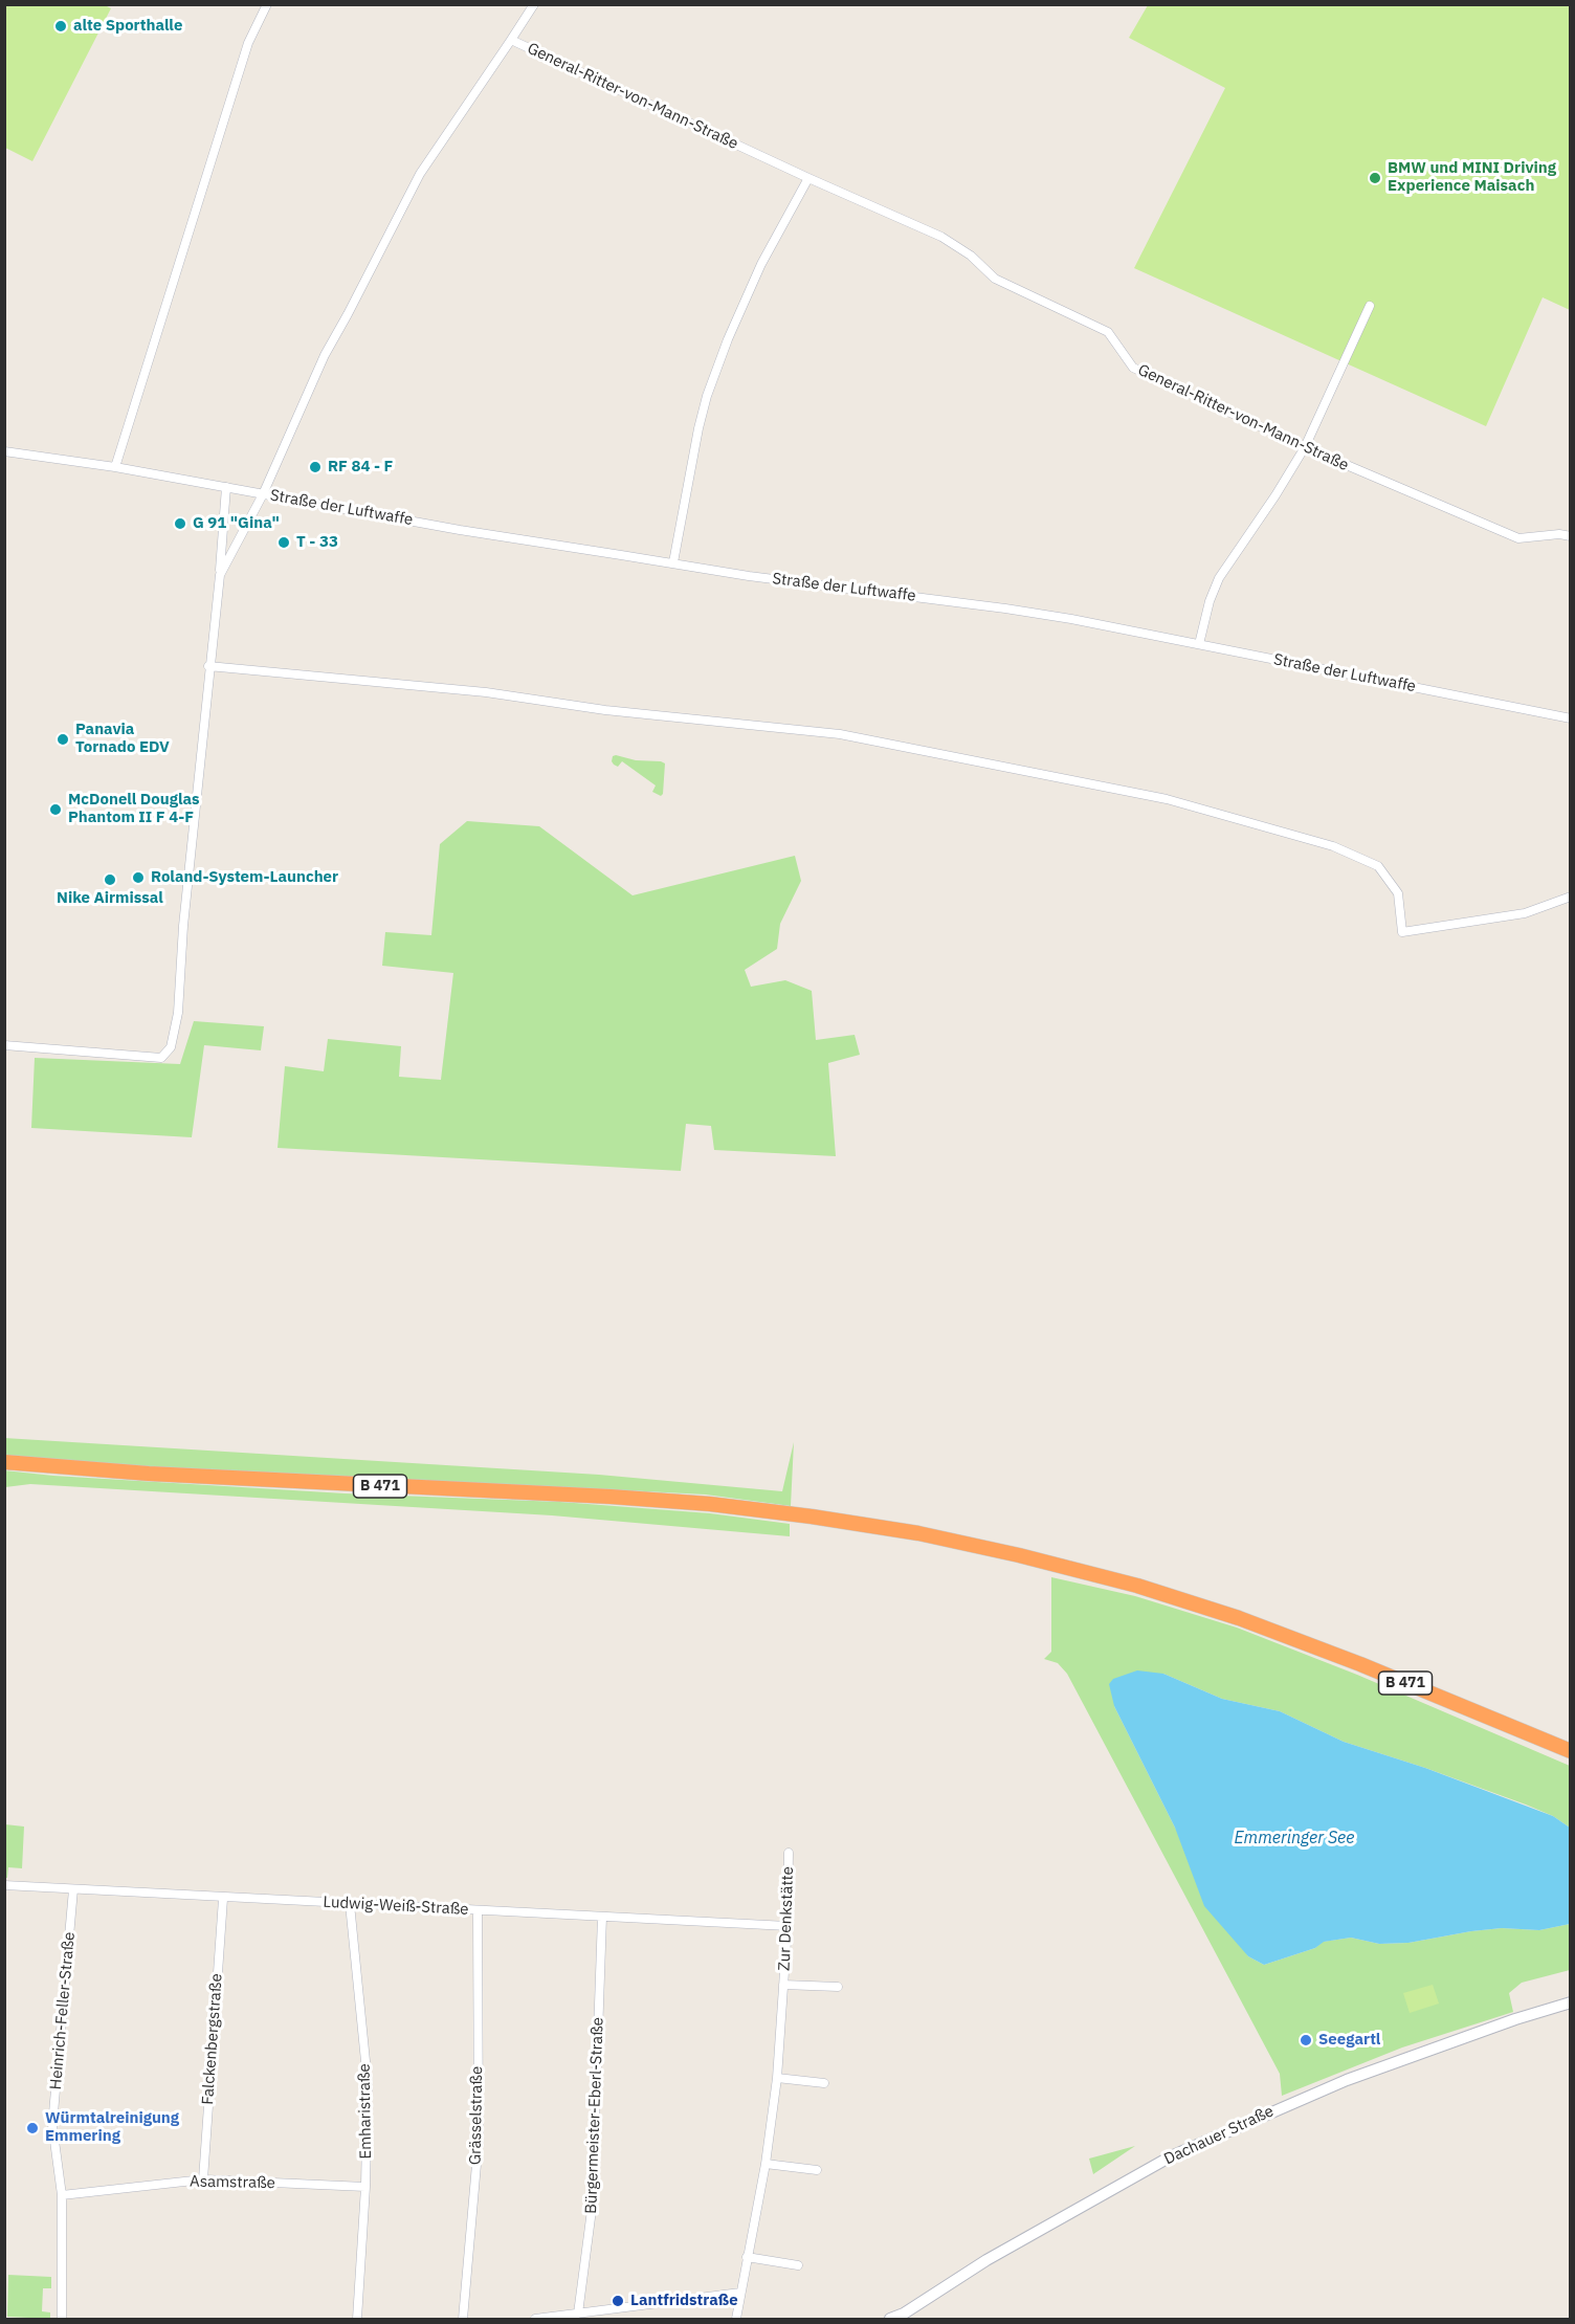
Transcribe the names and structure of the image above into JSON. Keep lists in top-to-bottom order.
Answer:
{
  "streets": {
    "highway": ["B 471"],
    "street": [
      "General-Ritter-von-Mann-Straße",
      "Straße der Luftwaffe",
      "Ludwig-Weiß-Straße",
      "Zur Denkstätte",
      "Heinrich-Feller-Straße",
      "Falckenbergstraße",
      "Emharistraße",
      "Grässelstraße",
      "Bürgermeister-Eberl-Straße",
      "Dachauer Straße",
      "Asamstraße"
    ]
  },
  "crossings": [
    ["General-Ritter-von-Mann-Straße", "Straße der Luftwaffe"],
    ["Ludwig-Weiß-Straße", "Zur Denkstätte"],
    ["Ludwig-Weiß-Straße", "Heinrich-Feller-Straße"],
    ["Ludwig-Weiß-Straße", "Falckenbergstraße"],
    ["Ludwig-Weiß-Straße", "Emharistraße"],
    ["Ludwig-Weiß-Straße", "Grässelstraße"],
    ["Ludwig-Weiß-Straße", "Bürgermeister-Eberl-Straße"],
    ["Heinrich-Feller-Straße", "Asamstraße"],
    ["Falckenbergstraße", "Asamstraße"],
    ["Emharistraße", "Asamstraße"]
  ],
  "water": ["Emmeringer See"],
  "places": [
    "alte Sporthalle",
    "BMW und MINI Driving Experience Maisach",
    "RF 84 - F",
    "G 91 \"Gina\"",
    "T - 33",
    "Panavia Tornado EDV",
    "McDonell Douglas Phantom II F 4-F",
    "Roland-System-Launcher",
    "Nike Airmissal",
    "Seegartl",
    "Würmtalreinigung Emmering",
    "Lantfridstraße"
  ]
}
